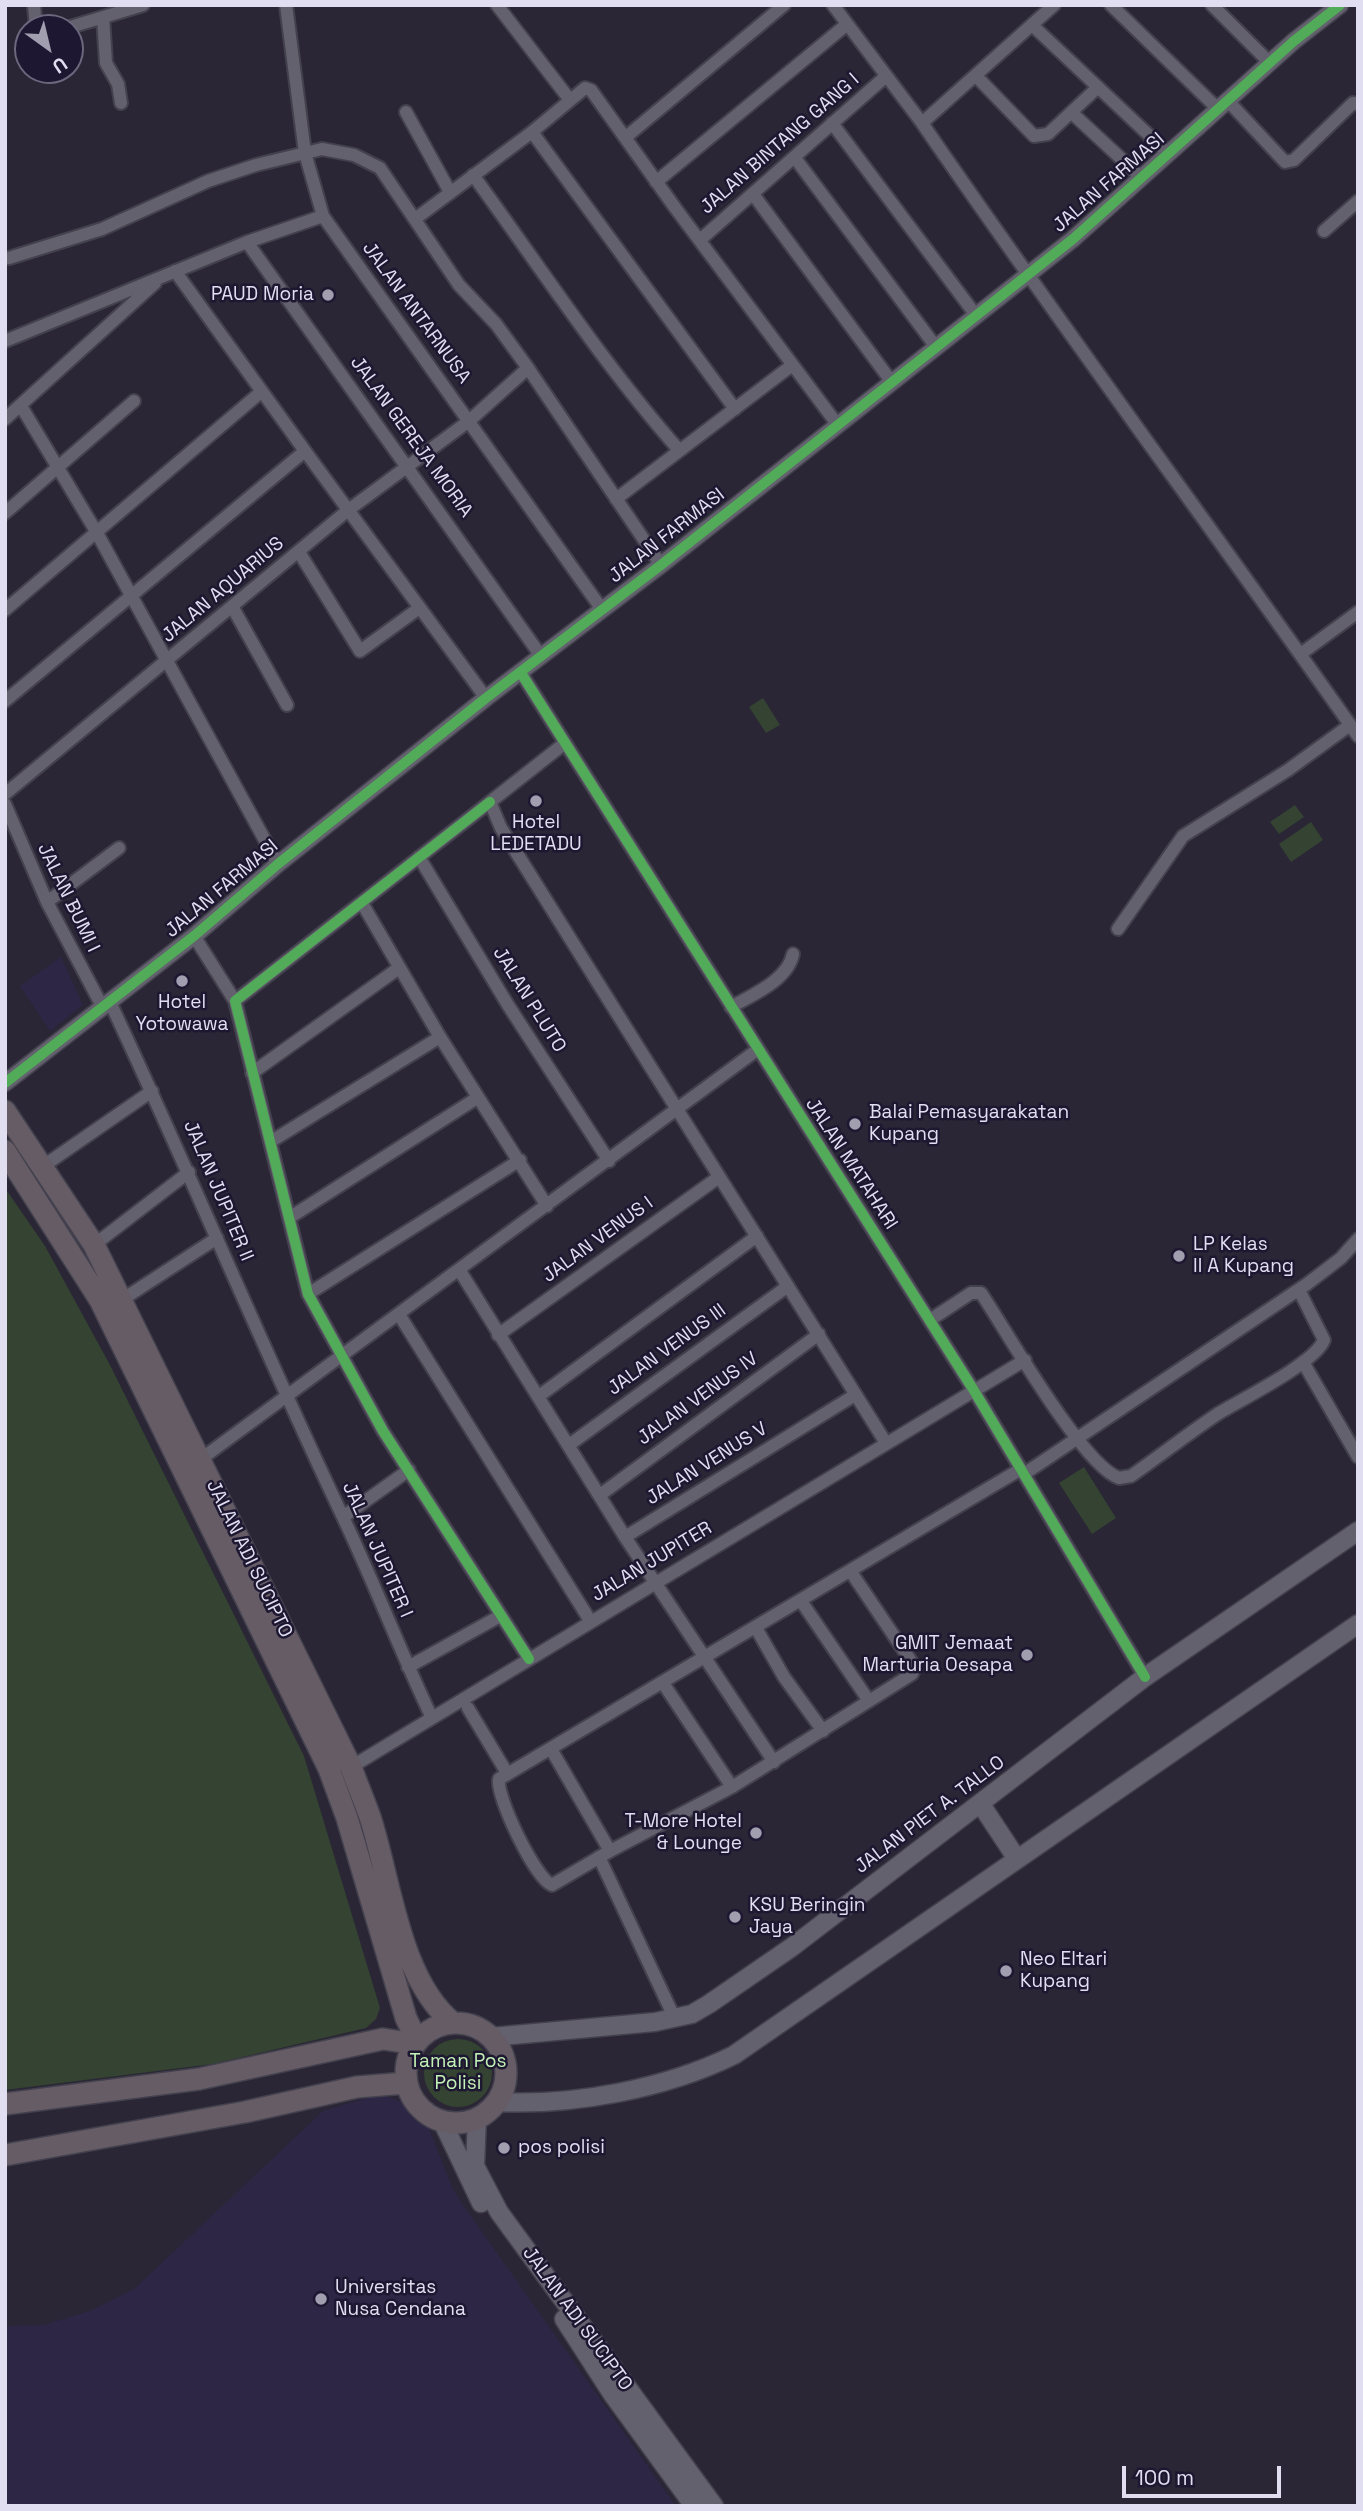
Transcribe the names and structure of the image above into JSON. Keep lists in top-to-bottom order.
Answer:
{
  "streets": {
    "highway": ["JALAN ADI SUCIPTO"],
    "main road": ["JALAN PIET A. TALLO"],
    "street": [
      "JALAN BINTANG GANG I",
      "JALAN FARMASI",
      "JALAN ANTARNUSA",
      "JALAN GEREJA MORIA",
      "JALAN AQUARIUS",
      "JALAN BUMI I",
      "JALAN PLUTO",
      "JALAN MATAHARI",
      "JALAN JUPITER II",
      "JALAN VENUS I",
      "JALAN VENUS III",
      "JALAN VENUS IV",
      "JALAN VENUS V",
      "JALAN JUPITER I",
      "JALAN JUPITER"
    ]
  },
  "crossings": [
    ["JALAN FARMASI", "JALAN ANTARNUSA"],
    ["JALAN FARMASI", "JALAN GEREJA MORIA"],
    ["JALAN FARMASI", "JALAN BUMI I"],
    ["JALAN FARMASI", "JALAN MATAHARI"],
    ["JALAN FARMASI", "JALAN JUPITER II"],
    ["JALAN ANTARNUSA", "JALAN AQUARIUS"],
    ["JALAN GEREJA MORIA", "JALAN AQUARIUS"],
    ["JALAN BUMI I", "JALAN JUPITER II"],
    ["JALAN MATAHARI", "JALAN JUPITER"],
    ["JALAN MATAHARI", "JALAN PIET A. TALLO"],
    ["JALAN JUPITER II", "JALAN JUPITER I"],
    ["JALAN JUPITER I", "JALAN JUPITER"],
    ["JALAN ADI SUCIPTO", "JALAN JUPITER"],
    ["JALAN ADI SUCIPTO", "JALAN PIET A. TALLO"]
  ],
  "parks": ["Taman Pos Polisi"],
  "places": [
    "PAUD Moria",
    "Hotel LEDETADU",
    "Hotel Yotowawa",
    "Balai Pemasyarakatan Kupang",
    "LP Kelas II A Kupang",
    "GMIT Jemaat Marturia Oesapa",
    "T-More Hotel & Lounge",
    "KSU Beringin Jaya",
    "Neo Eltari Kupang",
    "pos polisi",
    "Universitas Nusa Cendana"
  ],
  "scale_bar": "100 m",
  "north": "bottom right"
}
